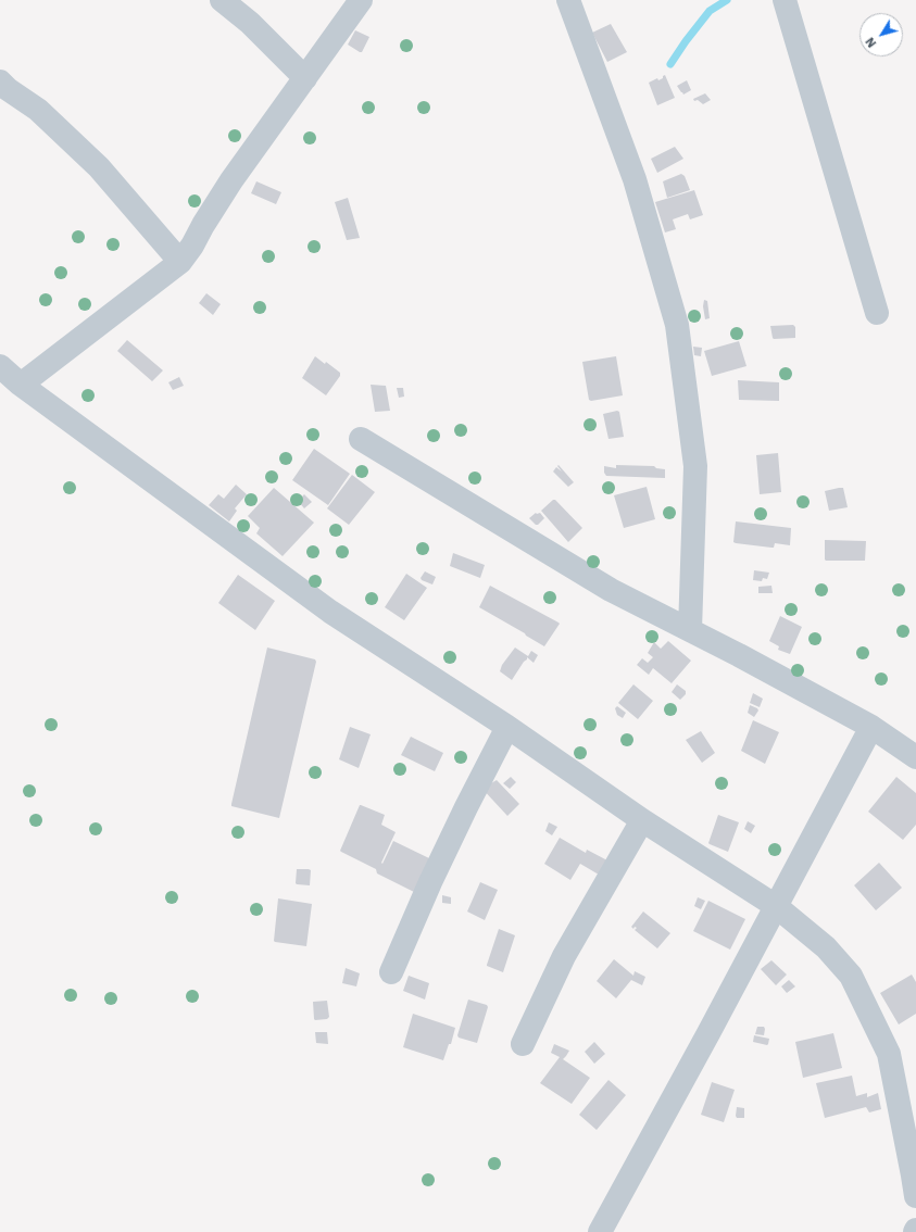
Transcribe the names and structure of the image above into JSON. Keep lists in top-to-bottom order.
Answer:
{
  "north": "bottom left"
}
